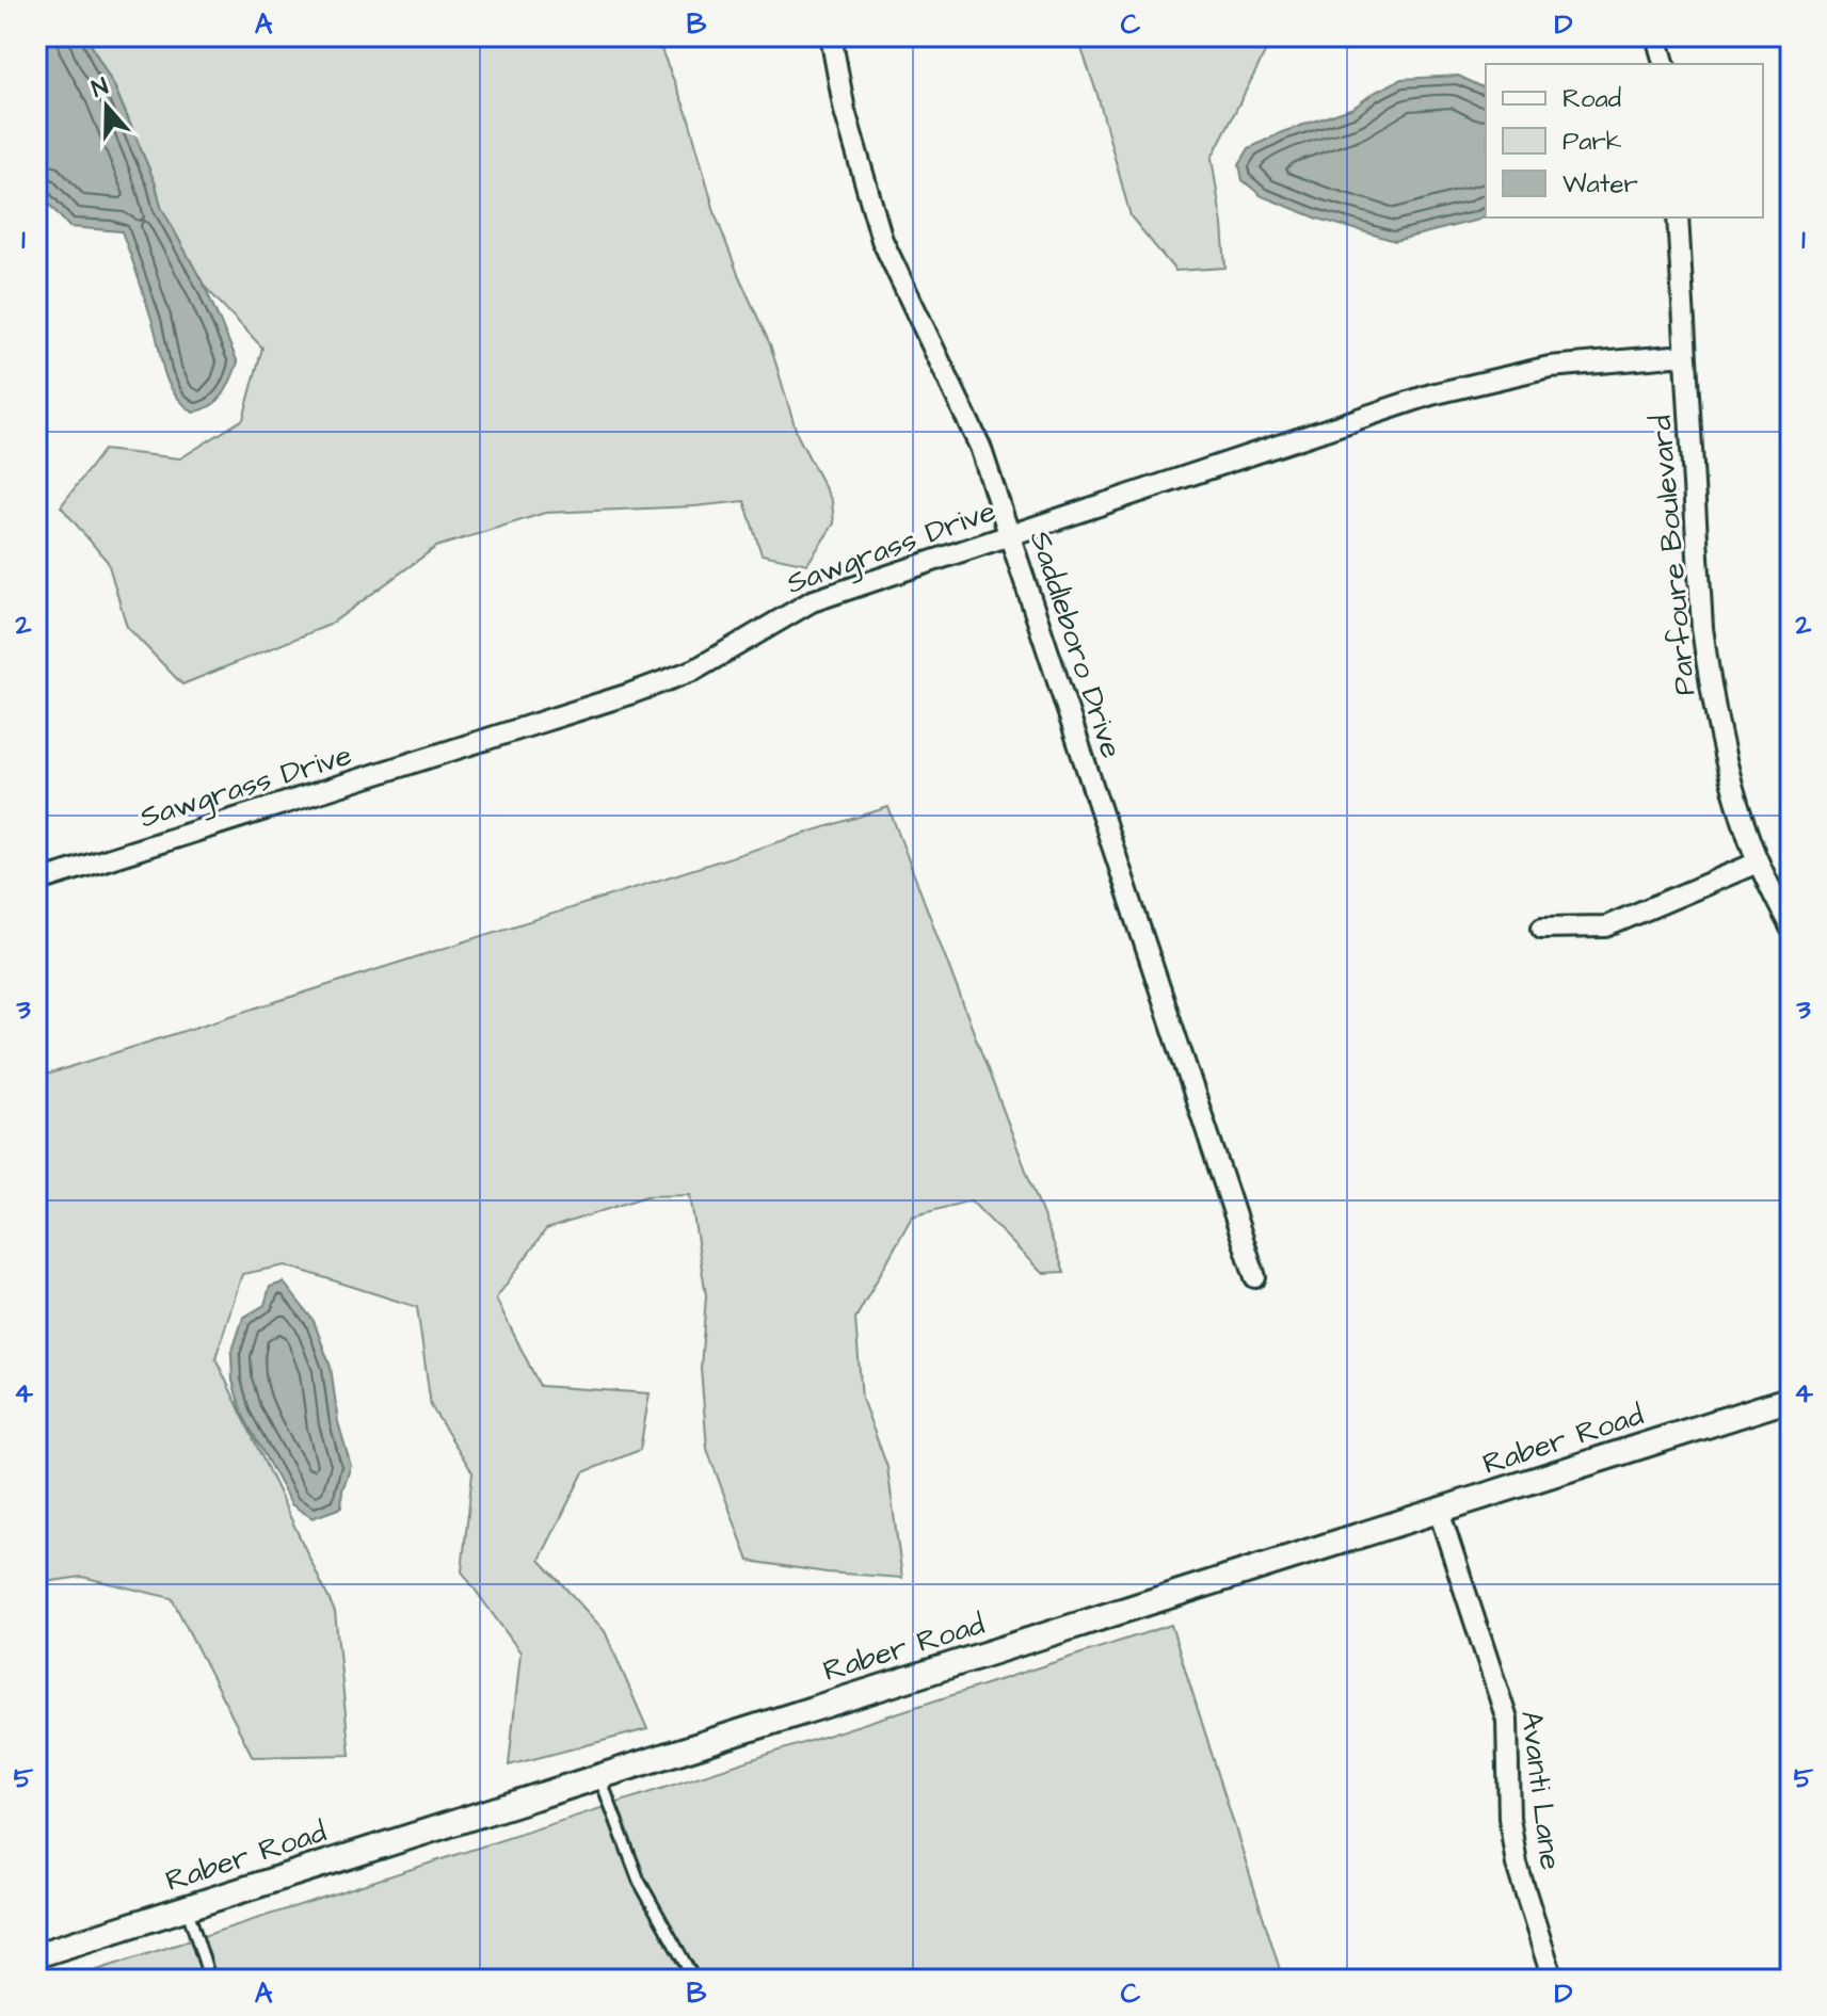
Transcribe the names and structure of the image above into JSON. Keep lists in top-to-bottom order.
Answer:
{
  "streets": {
    "street": [
      "Sawgrass Drive",
      "Parfoure Boulevard",
      "Saddleboro Drive",
      "Raber Road",
      "Avanti Lane"
    ]
  },
  "crossings": [
    ["Sawgrass Drive", "Parfoure Boulevard"],
    ["Sawgrass Drive", "Saddleboro Drive"],
    ["Raber Road", "Avanti Lane"]
  ],
  "legend": ["Road", "Park", "Water"],
  "north": "top",
  "grid": {
    "columns": [
      "A",
      "B",
      "C",
      "D"
    ],
    "rows": [
      "1",
      "2",
      "3",
      "4",
      "5"
    ]
  }
}
